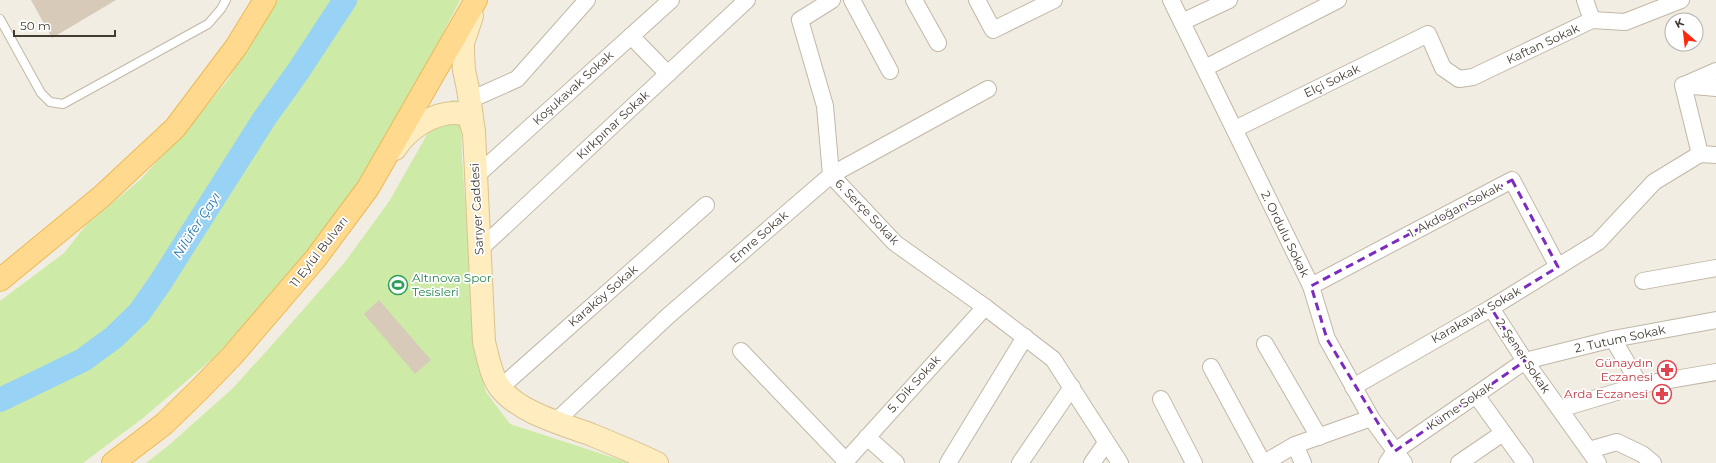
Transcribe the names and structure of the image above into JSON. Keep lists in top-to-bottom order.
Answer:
{
  "streets": {
    "main road": ["11 Eylül Bulvarı"],
    "street": [
      "Kaftan Sokak",
      "Elçi Sokak",
      "Koşukavak Sokak",
      "Kırkpınar Sokak",
      "Sarıyer Caddesi",
      "1. Akdoğan Sokak",
      "6. Serçe Sokak",
      "2. Ordulu Sokak",
      "Emre Sokak",
      "Karaköy Sokak",
      "Karakavak Sokak",
      "2. Tutum Sokak",
      "2. Şener Sokak",
      "5. Dik Sokak",
      "Küme Sokak"
    ]
  },
  "crossings": [
    ["Kaftan Sokak", "Elçi Sokak"],
    ["Elçi Sokak", "2. Ordulu Sokak"],
    ["Koşukavak Sokak", "Sarıyer Caddesi"],
    ["Kırkpınar Sokak", "Sarıyer Caddesi"],
    ["Sarıyer Caddesi", "Emre Sokak"],
    ["Sarıyer Caddesi", "11 Eylül Bulvarı"],
    ["Sarıyer Caddesi", "Karaköy Sokak"],
    ["1. Akdoğan Sokak", "2. Ordulu Sokak"],
    ["1. Akdoğan Sokak", "Karakavak Sokak"],
    ["6. Serçe Sokak", "Emre Sokak"],
    ["6. Serçe Sokak", "5. Dik Sokak"],
    ["2. Ordulu Sokak", "Karakavak Sokak"],
    ["2. Ordulu Sokak", "Küme Sokak"],
    ["Karakavak Sokak", "2. Şener Sokak"],
    ["2. Tutum Sokak", "2. Şener Sokak"],
    ["2. Tutum Sokak", "Küme Sokak"],
    ["2. Şener Sokak", "Küme Sokak"]
  ],
  "water": ["Nilüfer Çayı"],
  "places": {
    "sports": ["Altınova Spor Tesisleri"],
    "pharmacy": ["Günaydın Eczanesi", "Arda Eczanesi"]
  },
  "scale_bar": "50 m",
  "north": "top left"
}
